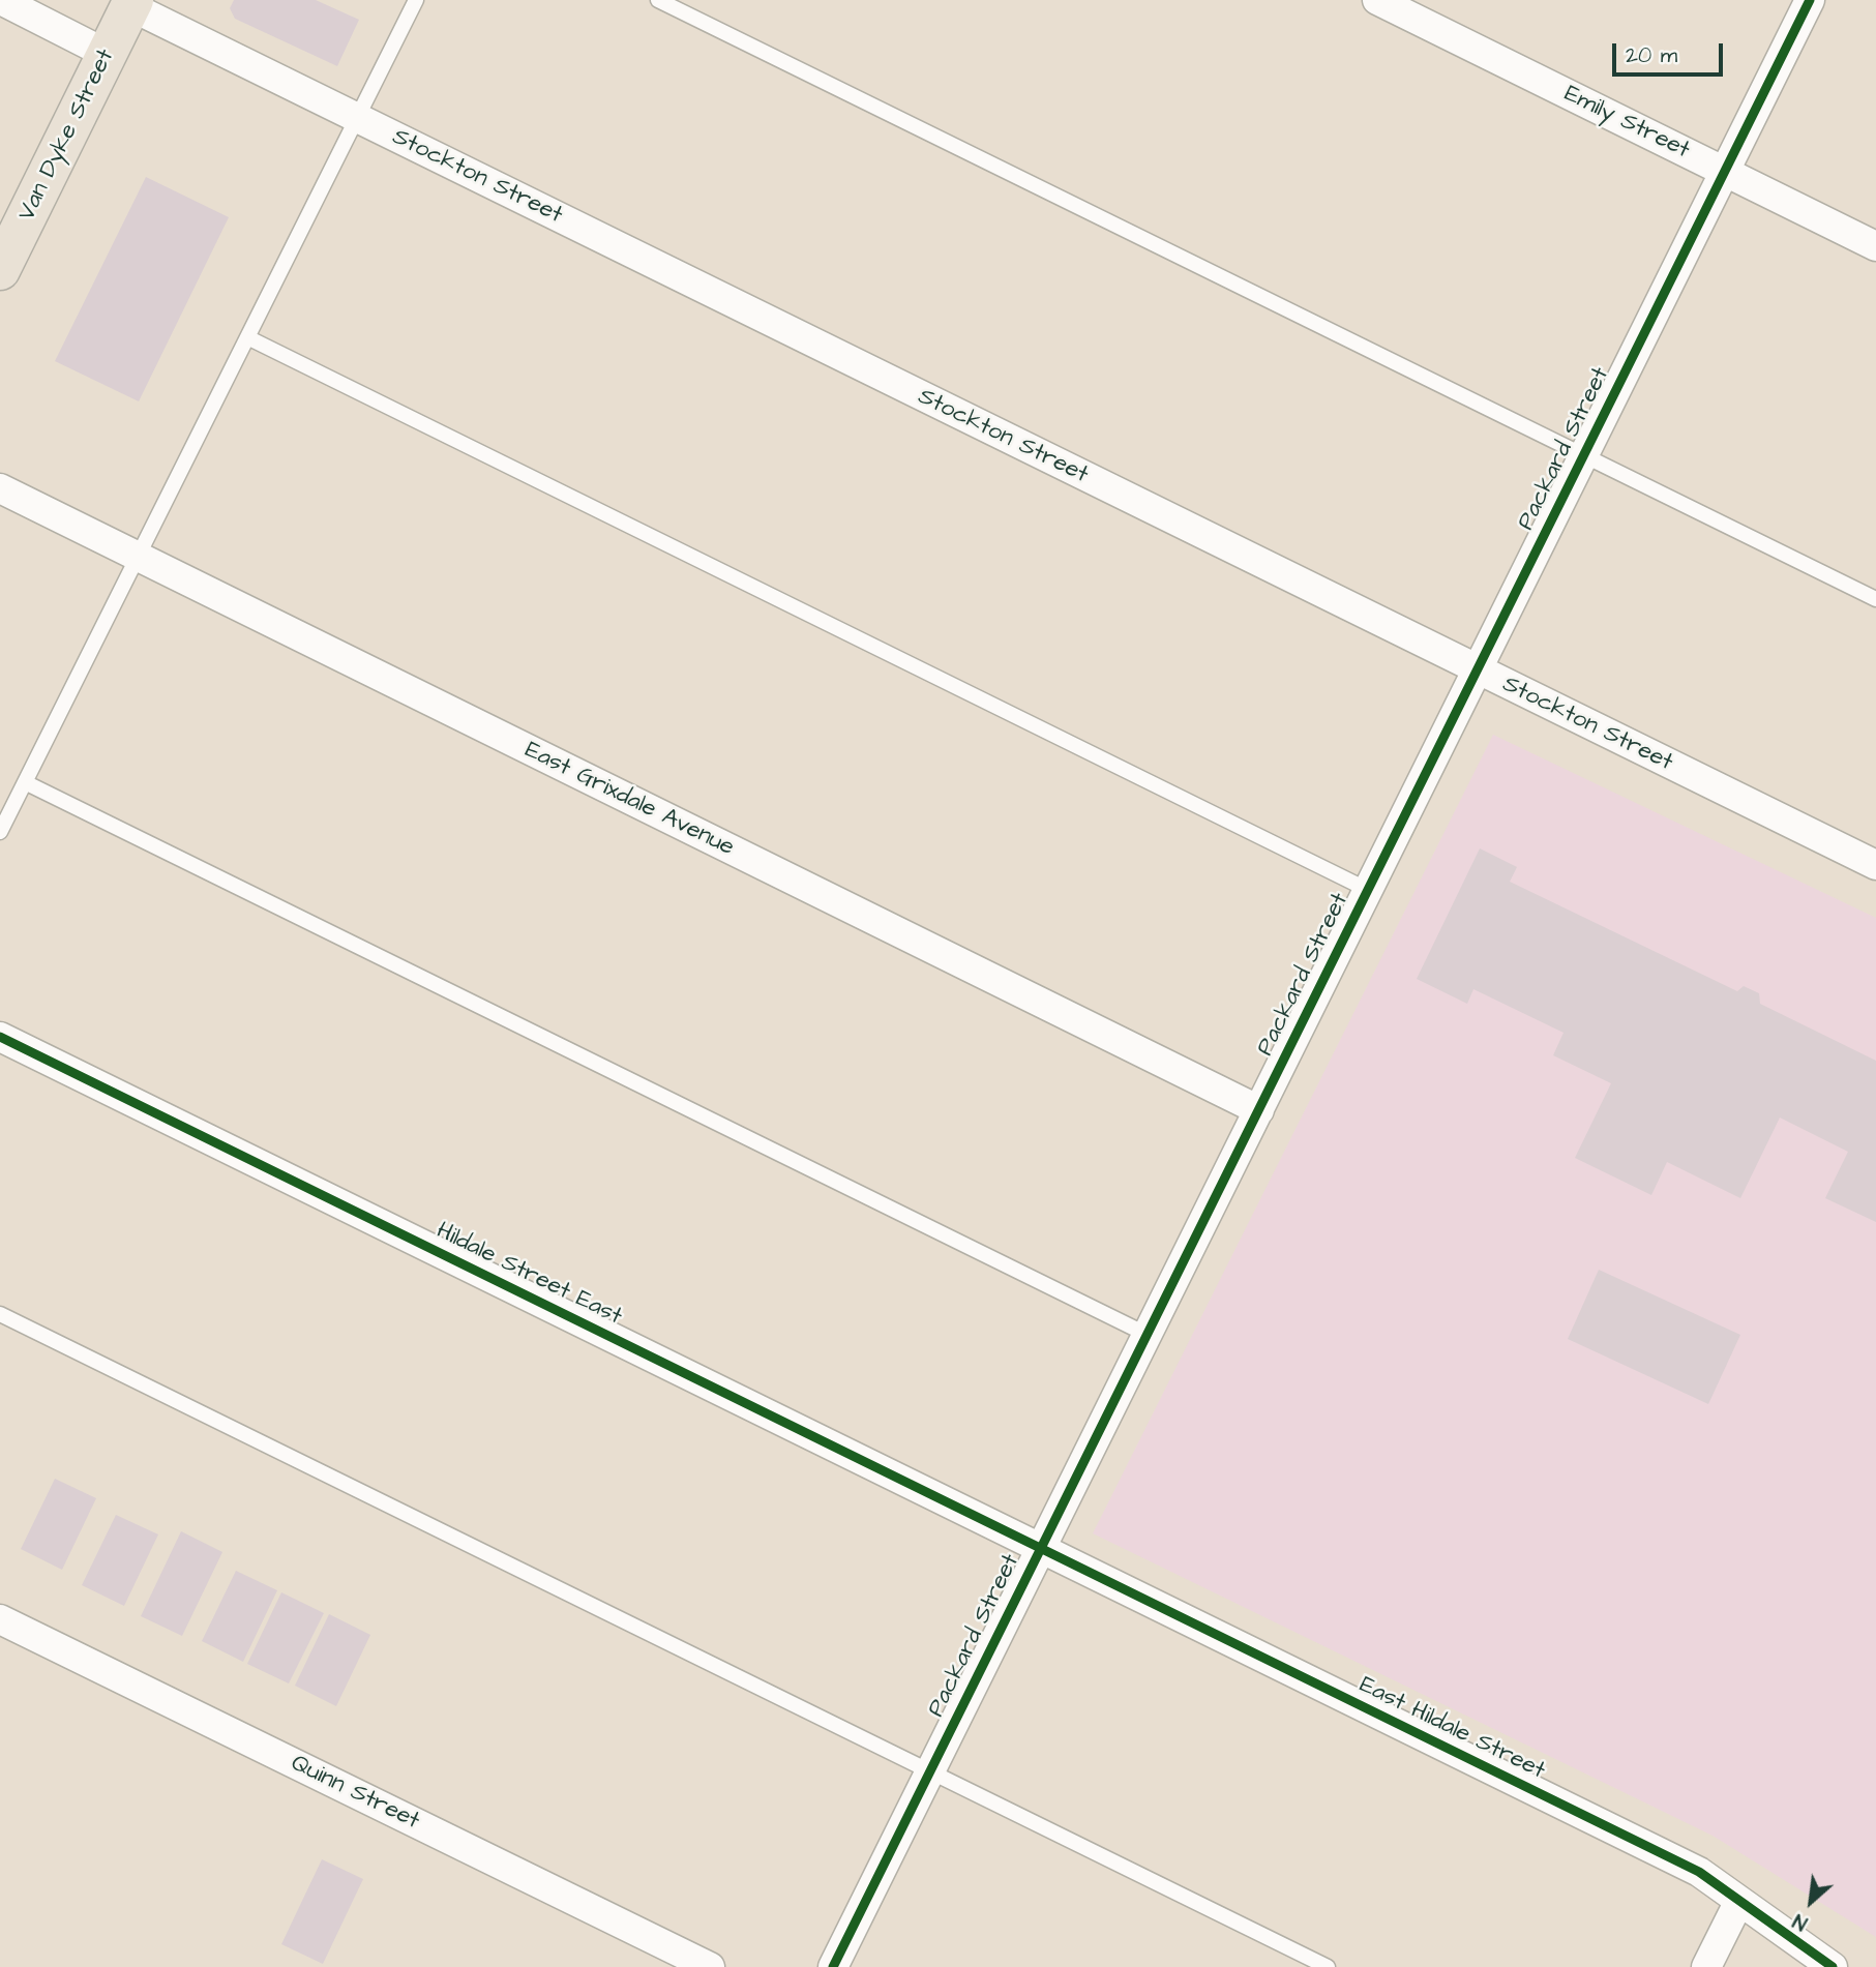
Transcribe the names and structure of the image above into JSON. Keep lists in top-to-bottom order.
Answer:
{
  "streets": {
    "main road": ["Van Dyke Street"],
    "street": [
      "Emily Street",
      "Stockton Street",
      "Packard Street",
      "East Grixdale Avenue",
      "Hildale Street East",
      "East Hildale Street",
      "Quinn Street"
    ]
  },
  "crossings": [
    ["Emily Street", "Packard Street"],
    ["Van Dyke Street", "Stockton Street"],
    ["Stockton Street", "Packard Street"],
    ["Packard Street", "East Grixdale Avenue"],
    ["Packard Street", "Hildale Street East"],
    ["Packard Street", "East Hildale Street"],
    ["Hildale Street East", "East Hildale Street"]
  ],
  "scale_bar": "20 m",
  "north": "bottom left"
}
